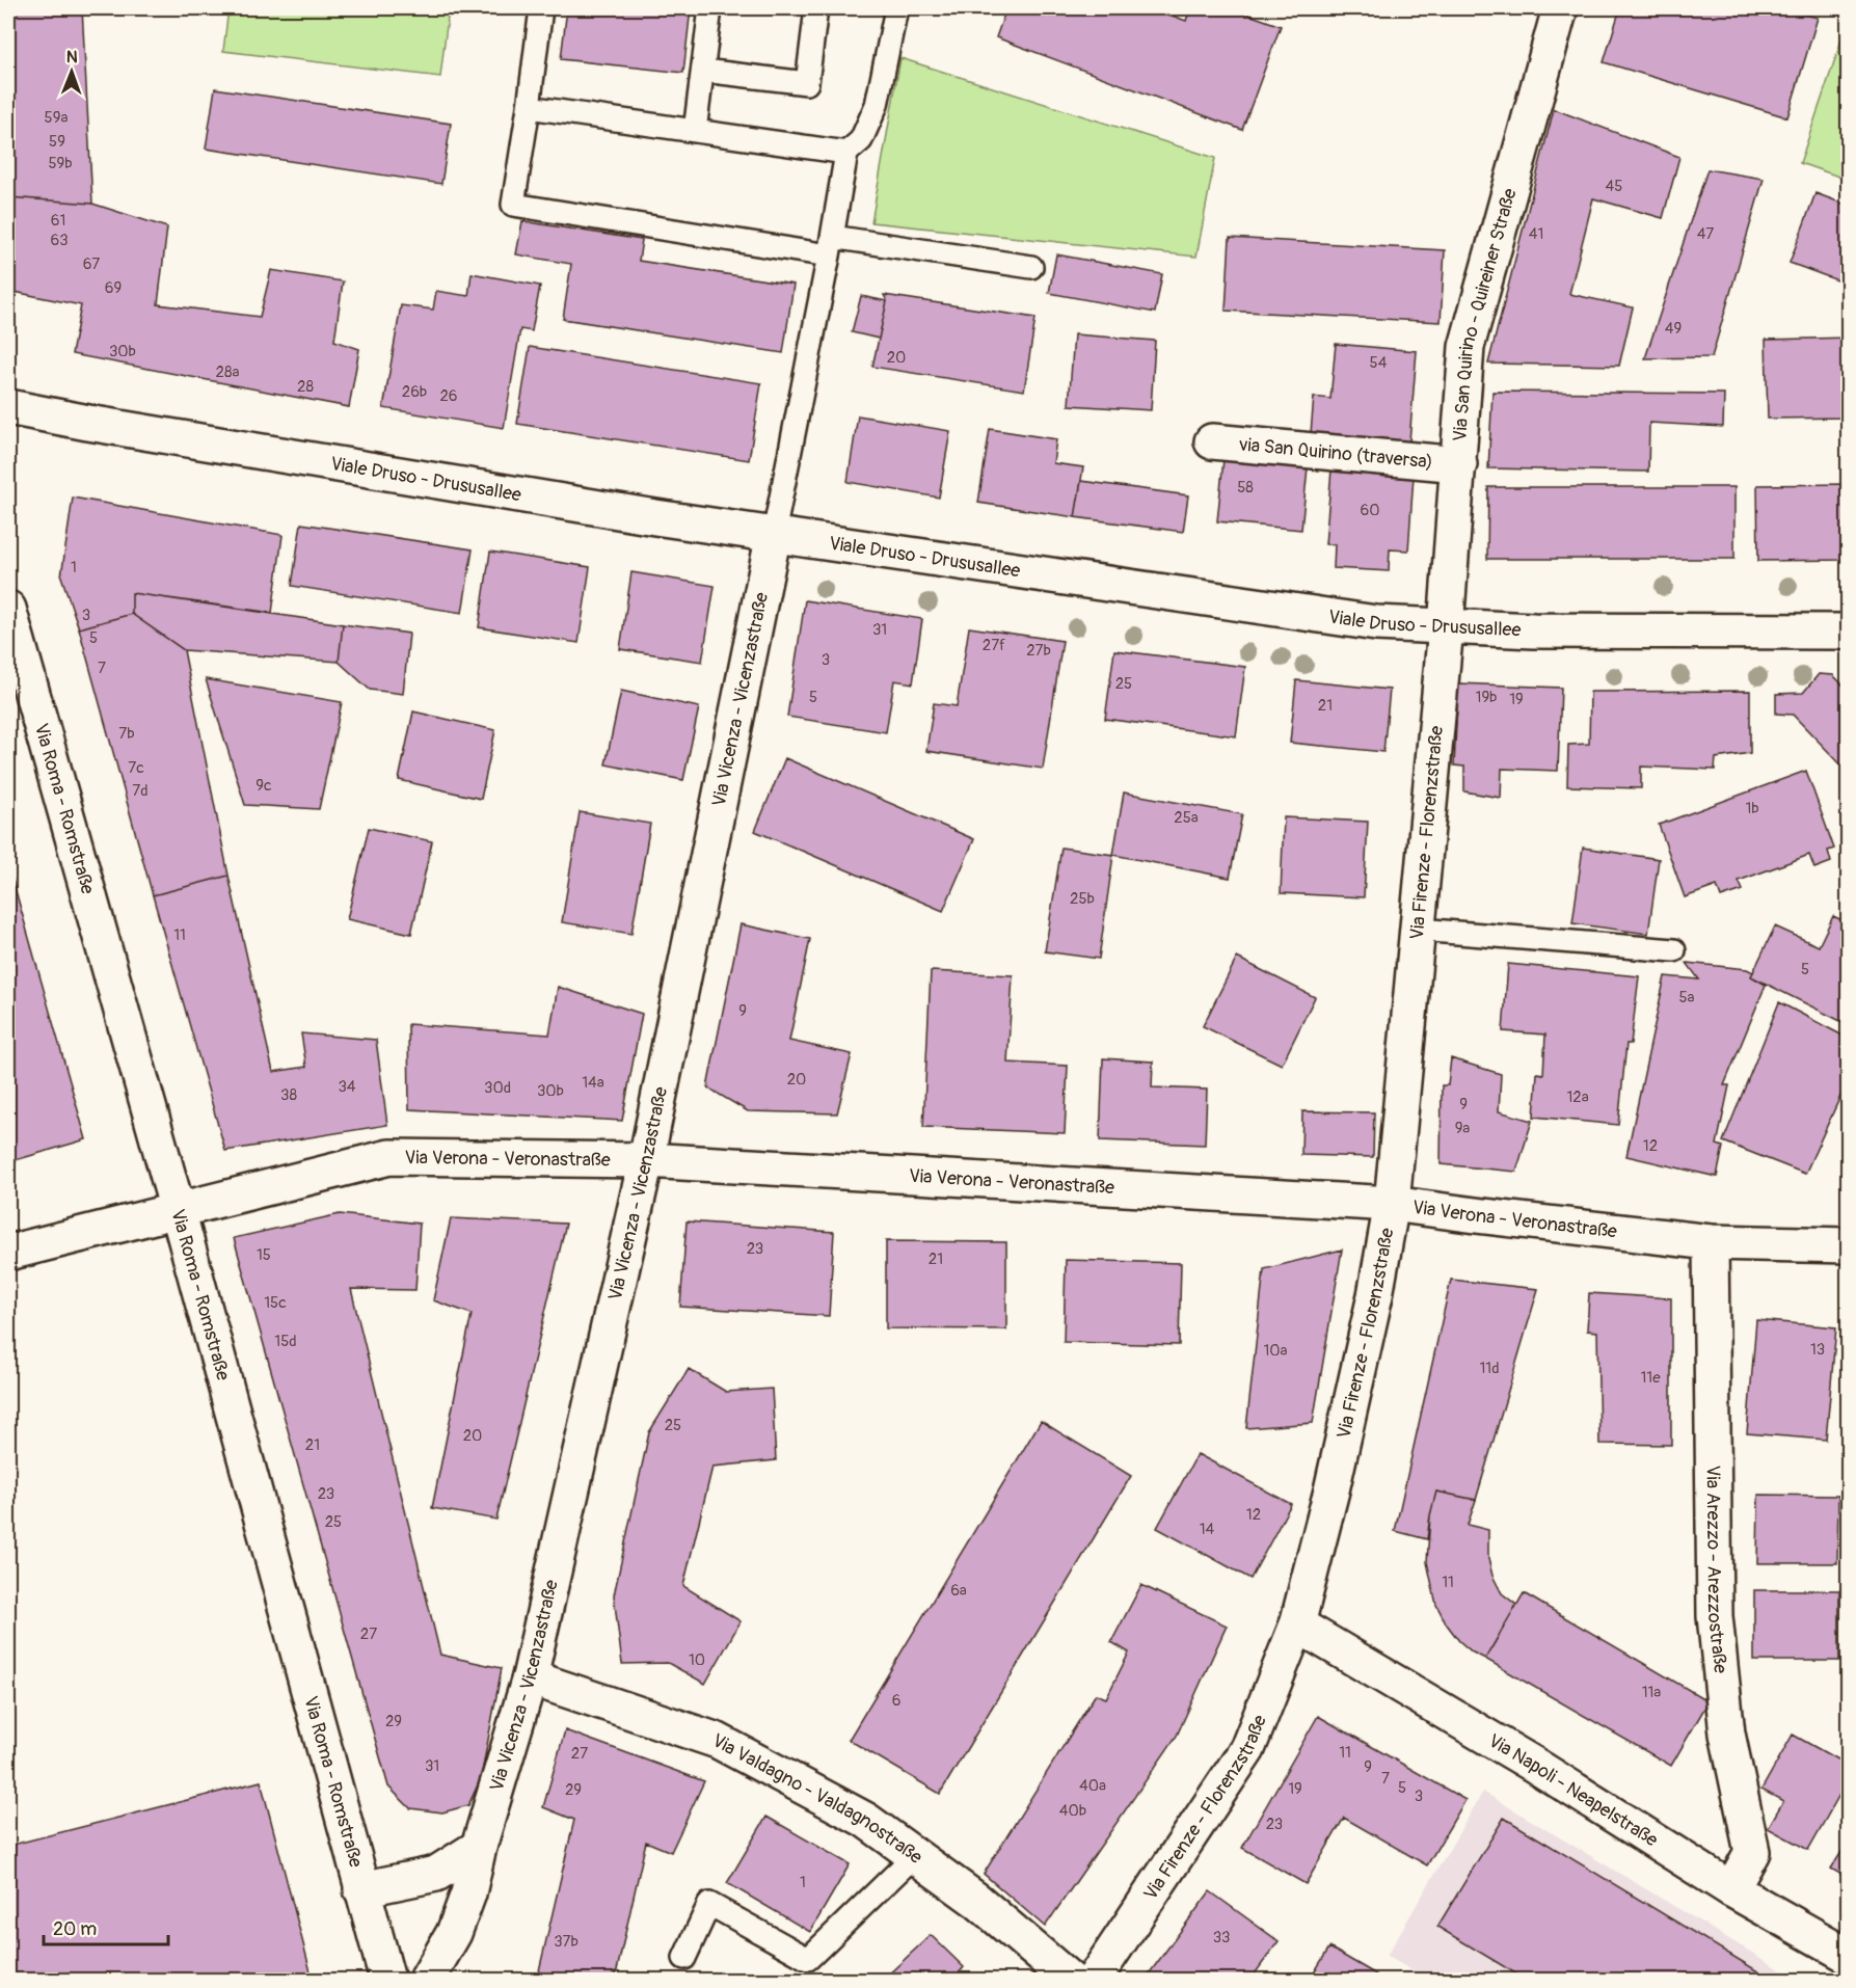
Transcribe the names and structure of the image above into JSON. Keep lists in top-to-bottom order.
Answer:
{
  "streets": {
    "street": [
      "Via San Quirino - Quireiner Straße",
      "via San Quirino (traversa)",
      "Viale Druso - Drususallee",
      "Via Vicenza - Vicenzastraße",
      "Via Roma - Romstraße",
      "Via Firenze - Florenzstraße",
      "Via Verona - Veronastraße",
      "Via Arezzo - Arezzostraße",
      "Via Napoli - Neapelstraße",
      "Via Valdagno - Valdagnostraße"
    ]
  },
  "crossings": [
    ["Via San Quirino - Quireiner Straße", "via San Quirino (traversa)"],
    ["Via San Quirino - Quireiner Straße", "Viale Druso - Drususallee"],
    ["Via San Quirino - Quireiner Straße", "Via Firenze - Florenzstraße"],
    ["Viale Druso - Drususallee", "Via Vicenza - Vicenzastraße"],
    ["Viale Druso - Drususallee", "Via Firenze - Florenzstraße"],
    ["Via Vicenza - Vicenzastraße", "Via Verona - Veronastraße"],
    ["Via Vicenza - Vicenzastraße", "Via Valdagno - Valdagnostraße"],
    ["Via Roma - Romstraße", "Via Verona - Veronastraße"],
    ["Via Firenze - Florenzstraße", "Via Verona - Veronastraße"],
    ["Via Firenze - Florenzstraße", "Via Napoli - Neapelstraße"],
    ["Via Verona - Veronastraße", "Via Arezzo - Arezzostraße"],
    ["Via Arezzo - Arezzostraße", "Via Napoli - Neapelstraße"]
  ],
  "house_numbers": [
    "59a",
    "59",
    "59b",
    "45",
    "61",
    "41",
    "47",
    "63",
    "67",
    "69",
    "49",
    "30b",
    "20",
    "54",
    "28a",
    "28",
    "26b",
    "26",
    "58",
    "60",
    "1",
    "3",
    "31",
    "5",
    "27f",
    "27b",
    "3",
    "7",
    "25",
    "5",
    "19b",
    "19",
    "21",
    "7b",
    "7c",
    "9c",
    "7d",
    "1b",
    "25a",
    "25b",
    "11",
    "5",
    "5a",
    "9",
    "20",
    "14a",
    "34",
    "30d",
    "30b",
    "38",
    "12a",
    "9",
    "9a",
    "12",
    "23",
    "15",
    "21",
    "15c",
    "15d",
    "13",
    "10a",
    "11d",
    "11e",
    "25",
    "20",
    "21",
    "23",
    "12",
    "25",
    "14",
    "11",
    "6a",
    "27",
    "10",
    "11a",
    "6",
    "29",
    "11",
    "27",
    "31",
    "9",
    "7",
    "40a",
    "5",
    "19",
    "29",
    "3",
    "40b",
    "23",
    "1",
    "33",
    "37b"
  ],
  "scale_bar": "20 m",
  "north": "top"
}
